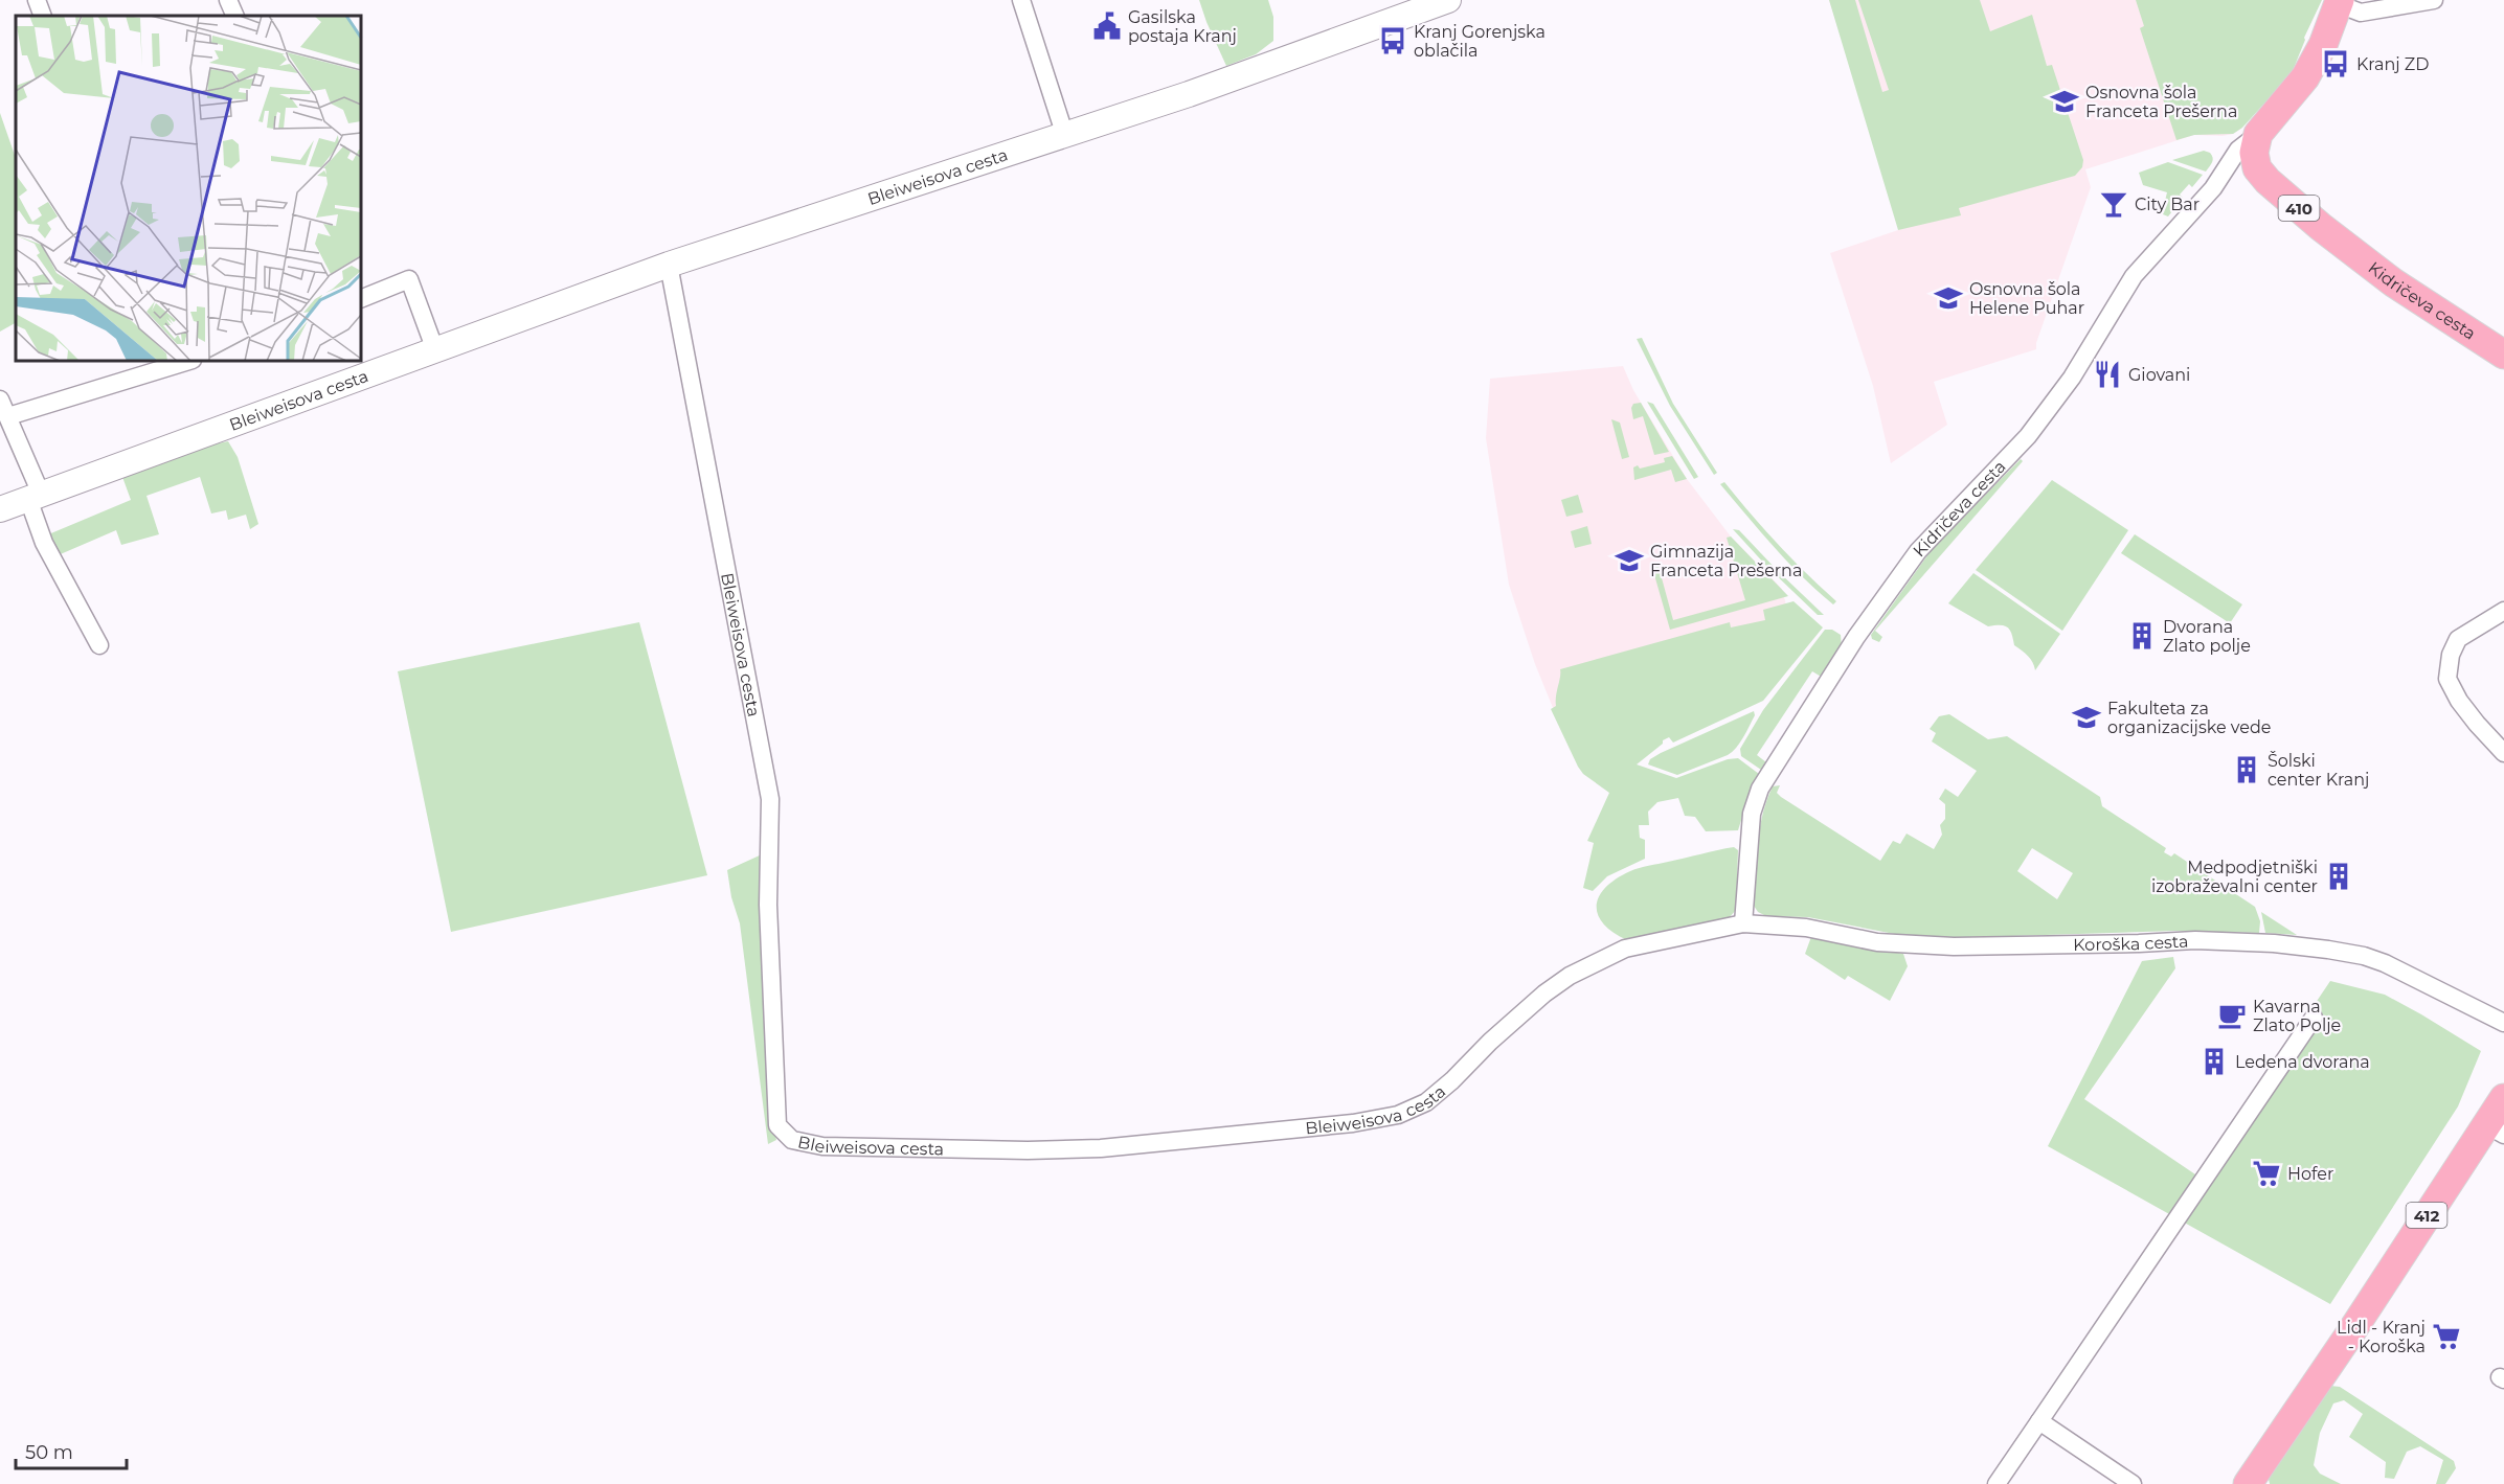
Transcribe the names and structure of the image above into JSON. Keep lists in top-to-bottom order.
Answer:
{
  "streets": {
    "main road": [
      "Bleiweisova cesta",
      "410",
      "Kidričeva cesta",
      "412"
    ],
    "street": ["Koroška cesta"]
  },
  "crossings": [
    ["Bleiweisova cesta", "Kidričeva cesta"],
    ["Bleiweisova cesta", "Koroška cesta"],
    ["Kidričeva cesta", "Koroška cesta"]
  ],
  "places": {
    "public building": ["Gasilska postaja Kranj"],
    "bus stop": ["Kranj Gorenjska oblačila", "Kranj ZD"],
    "school or university": [
      "Osnovna šola Franceta Prešerna",
      "Osnovna šola Helene Puhar",
      "Gimnazija Franceta Prešerna",
      "Fakulteta za organizacijske vede"
    ],
    "bar": ["City Bar"],
    "restaurant": ["Giovani"],
    "building": [
      "Dvorana Zlato polje",
      "Šolski center Kranj",
      "Medpodjetniški izobraževalni center",
      "Ledena dvorana"
    ],
    "cafe": ["Kavarna Zlato Polje"],
    "supermarket": ["Hofer", "Lidl - Kranj - Koroška"]
  },
  "scale_bar": "50 m"
}
